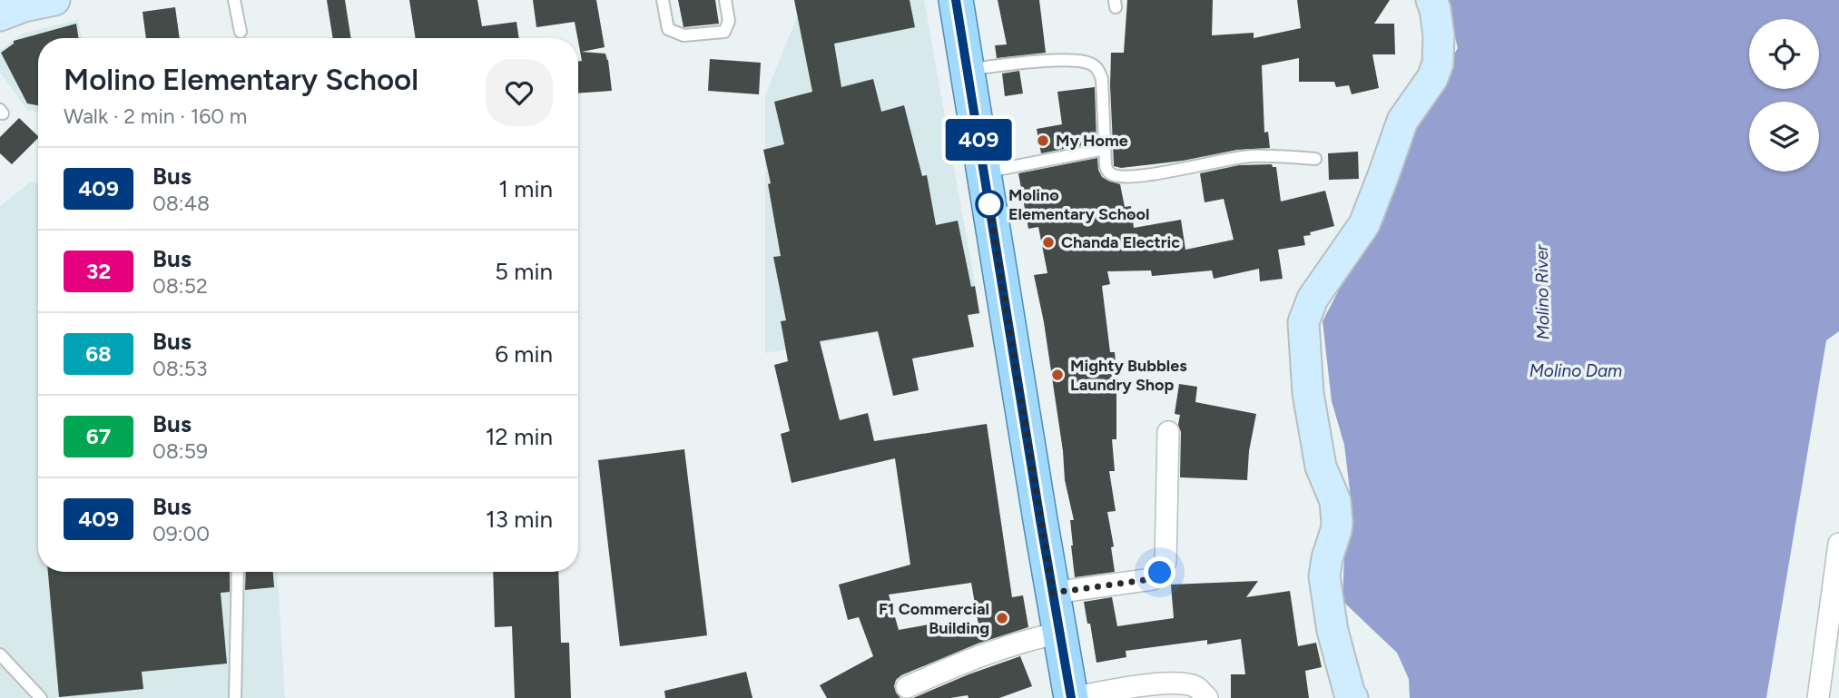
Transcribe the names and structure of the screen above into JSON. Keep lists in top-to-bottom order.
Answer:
{
  "water": ["Molino River", "Molino Dam"],
  "places": [
    "My Home",
    "Molino Elementary School",
    "Chanda Electric",
    "Mighty Bubbles Laundry Shop",
    "F1 Commercial Building"
  ],
  "lines": ["bus line 409"],
  "page": {
    "on_map": "409",
    "heading": ["Molino Elementary School", "Walk · 2 min · 160 m"],
    "list": [
      {
        "mark": "409",
        "name": "Bus",
        "note": "08:48",
        "value": "1 min"
      },
      {
        "mark": "32",
        "name": "Bus",
        "note": "08:52",
        "value": "5 min"
      },
      {
        "mark": "68",
        "name": "Bus",
        "note": "08:53",
        "value": "6 min"
      },
      {
        "mark": "67",
        "name": "Bus",
        "note": "08:59",
        "value": "12 min"
      },
      {
        "mark": "409",
        "name": "Bus",
        "note": "09:00",
        "value": "13 min"
      }
    ]
  }
}
